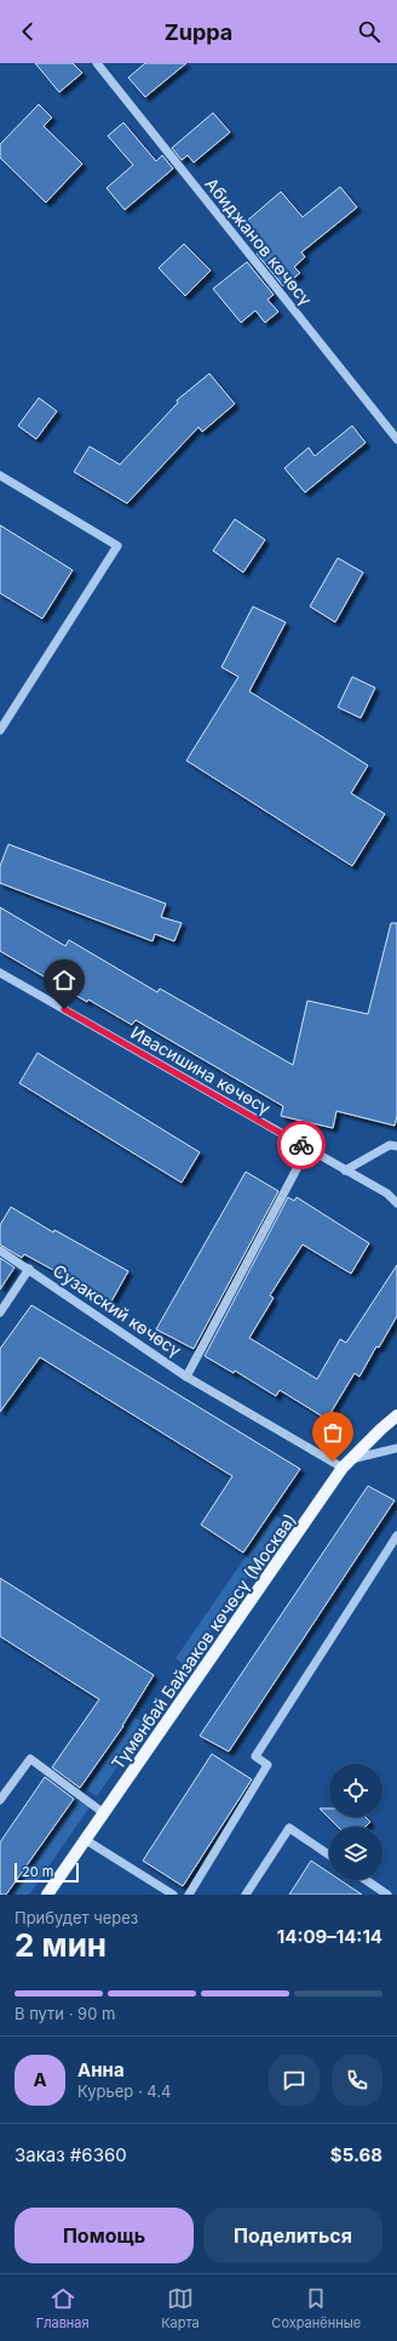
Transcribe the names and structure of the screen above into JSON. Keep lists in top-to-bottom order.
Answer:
{
  "streets": {
    "main road": ["Түмөнбай Байзаков көчөсү (Москва)"],
    "street": ["Абиджанов көчөсү", "Ивасишина көчөсү", "Сузакский көчөсү"]
  },
  "crossings": [
    ["Сузакский көчөсү", "Түмөнбай Байзаков көчөсү (Москва)"]
  ],
  "scale_bar": "20 m",
  "page": {
    "header": "Zuppa",
    "scale": "20 m",
    "heading": ["2 мин", "Прибудет через", "14:09–14:14"],
    "panel": [
      "Анна",
      "Курьер · 4.4",
      "Заказ #6360",
      "$5.68"
    ],
    "bar": "В пути · 90 m",
    "round": "А",
    "buttons": ["Помощь", "Поделиться"],
    "tabs": ["Главная", "Карта", "Сохранённые"]
  }
}
